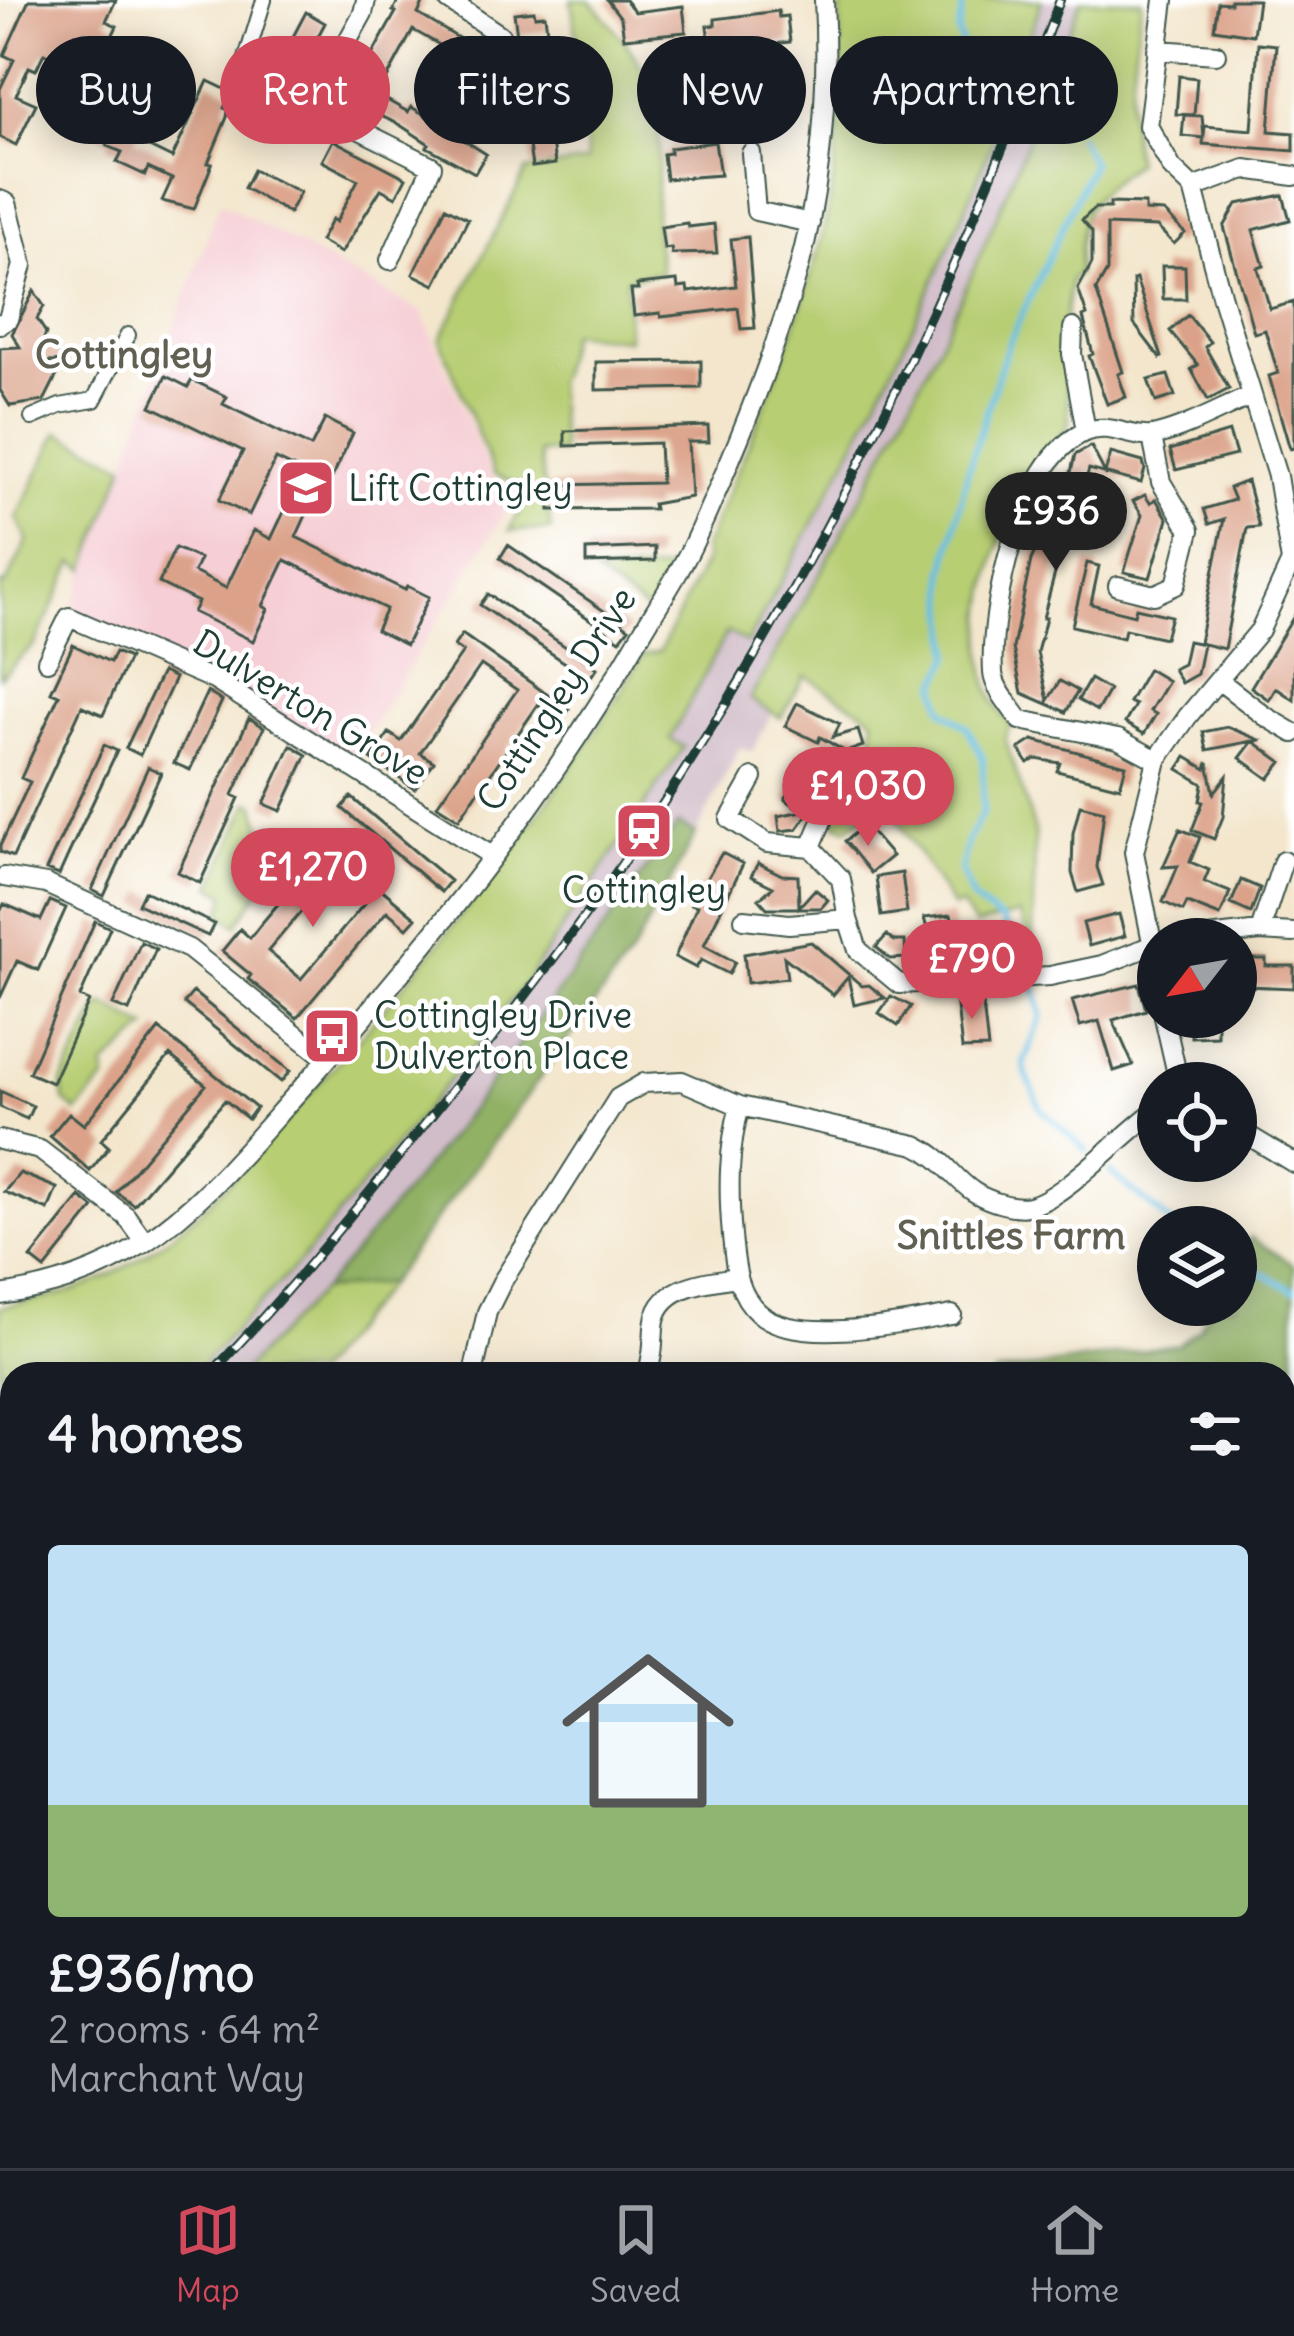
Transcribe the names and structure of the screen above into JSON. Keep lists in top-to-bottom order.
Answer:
{
  "streets": {
    "street": ["Cottingley Drive", "Dulverton Grove"]
  },
  "crossings": [
    ["Cottingley Drive", "Dulverton Grove"]
  ],
  "districts": ["Cottingley", "Snittles Farm"],
  "places": {
    "school or university": ["Lift Cottingley"],
    "station": ["Cottingley"],
    "bus stop": ["Cottingley Drive Dulverton Place"]
  },
  "north": "bottom left",
  "page": {
    "chip": [
      "Buy",
      "Rent",
      "Filters",
      "New",
      "Apartment"
    ],
    "price": [
      "£936",
      "£1,030",
      "£1,270",
      "£790"
    ],
    "heading": "4 homes",
    "list": [
      {
        "name": "£936/mo",
        "note": "2 rooms · 64 m² · Marchant Way"
      }
    ],
    "tabs": ["Map", "Saved", "Home"]
  }
}
